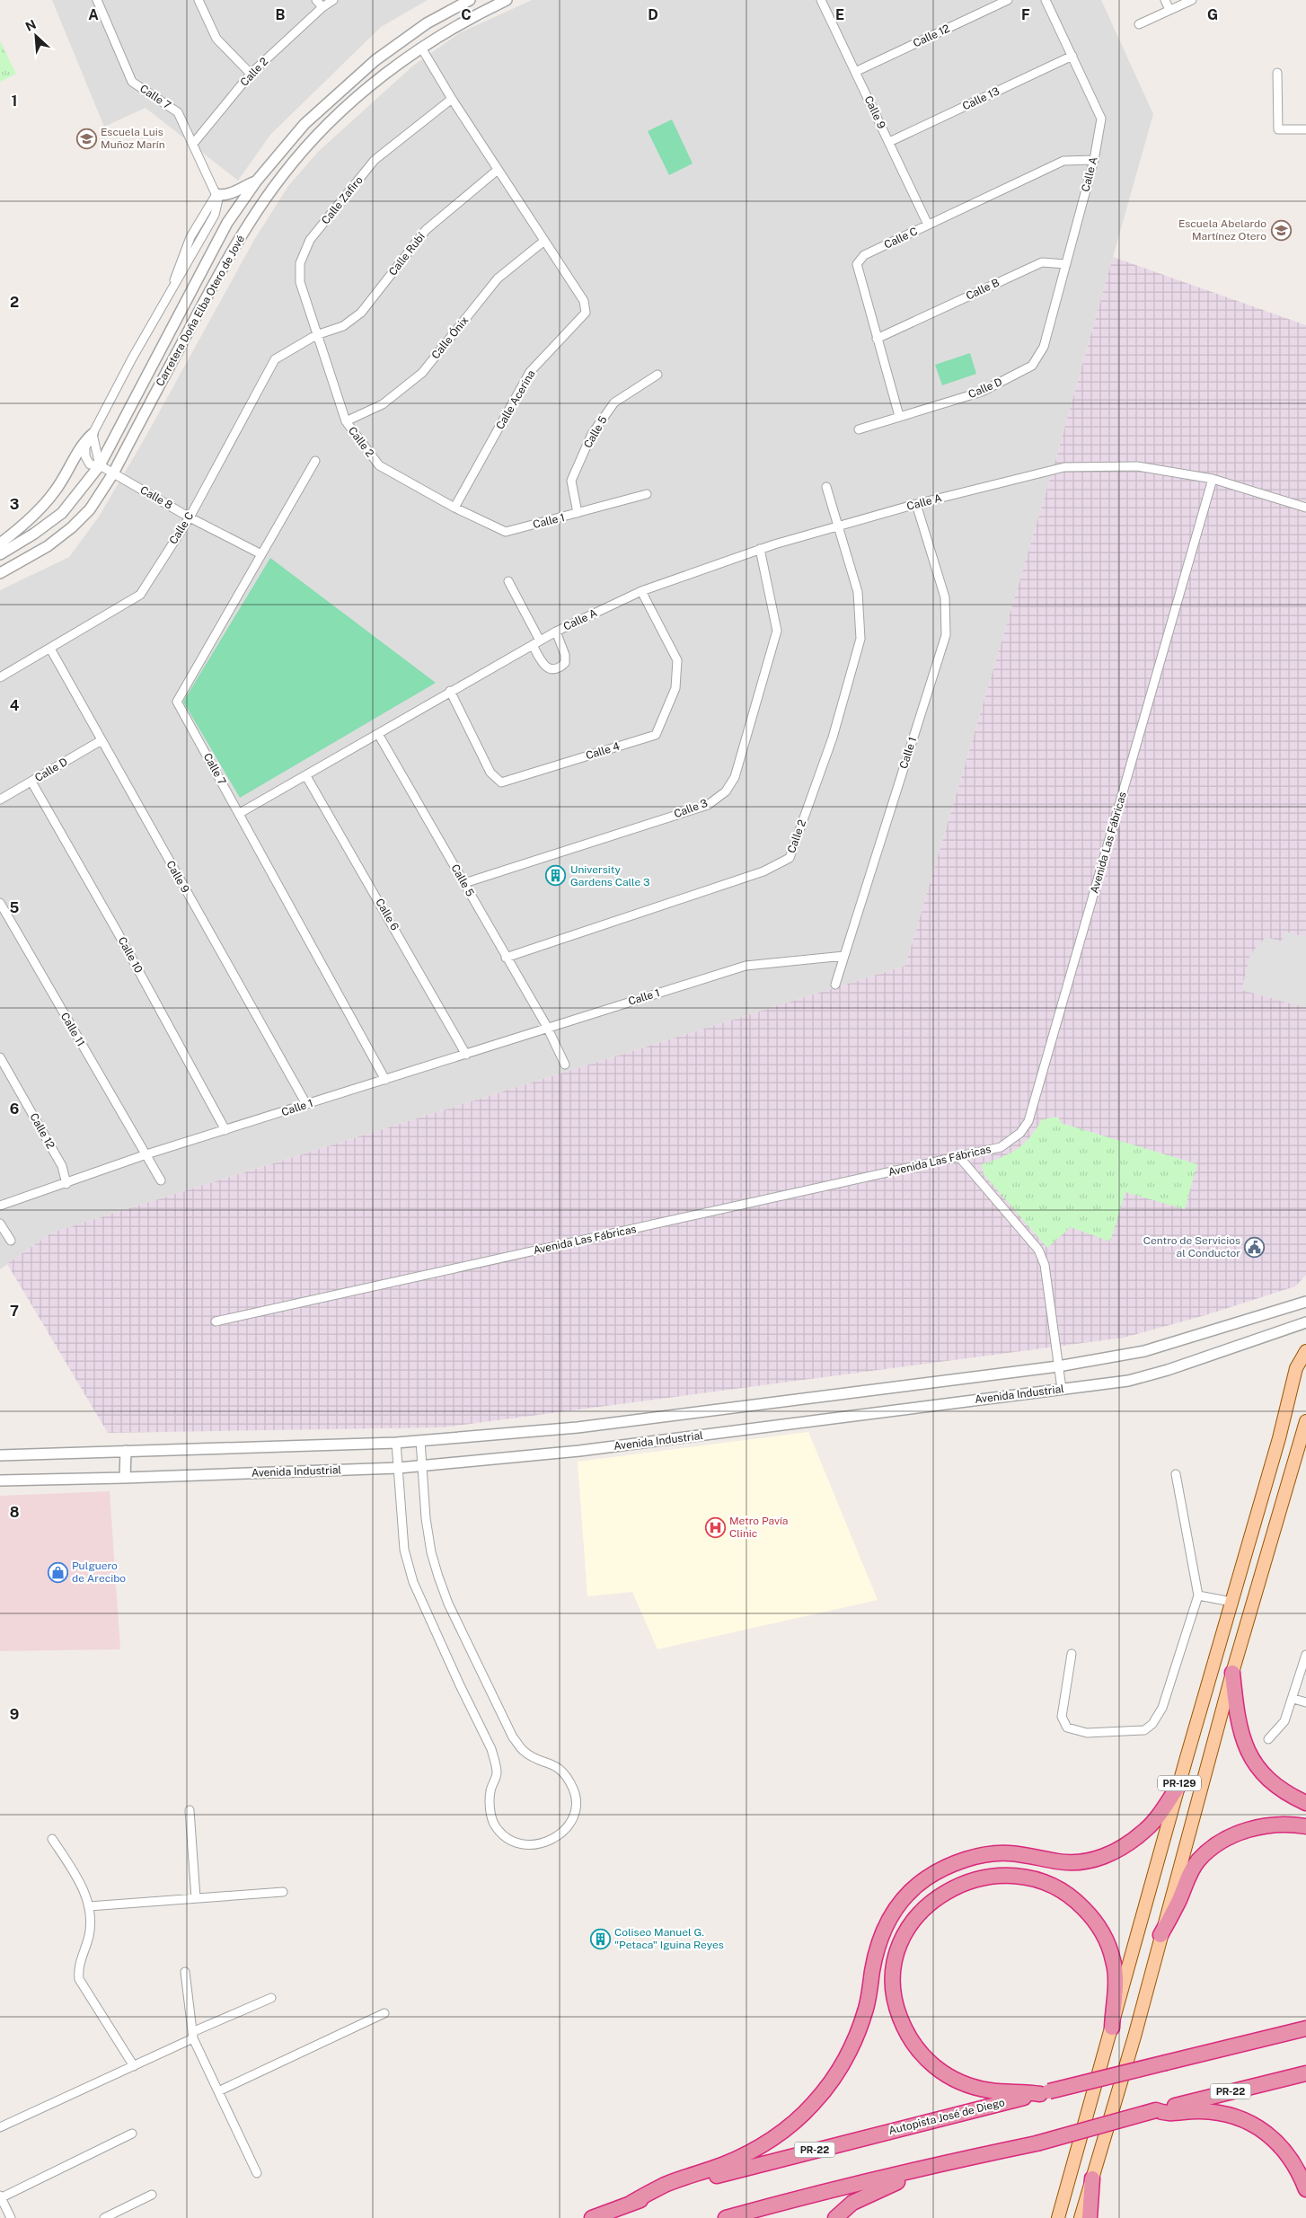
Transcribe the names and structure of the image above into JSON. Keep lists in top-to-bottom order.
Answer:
{
  "streets": {
    "highway": ["PR-22", "Autopista José de Diego"],
    "main road": ["PR-129"],
    "street": [
      "Calle 12",
      "Calle 2",
      "Calle 7",
      "Calle 13",
      "Calle 9",
      "Calle A",
      "Calle Zafiro",
      "Calle C",
      "Calle Rubí",
      "Calle B",
      "Carretera Doña Elba Otero de Jové",
      "Calle Ónix",
      "Calle D",
      "Calle Acerina",
      "Calle 5",
      "Calle 8",
      "Calle 1",
      "Calle 4",
      "Calle 3",
      "Avenida Las Fábricas",
      "Calle 6",
      "Calle 10",
      "Calle 11",
      "Avenida Industrial"
    ]
  },
  "crossings": [
    ["Calle 12", "Calle 9"],
    ["Calle 12", "Calle 1"],
    ["Calle 2", "Calle 7"],
    ["Calle 2", "Calle A"],
    ["Calle 2", "Calle Zafiro"],
    ["Calle 2", "Calle C"],
    ["Calle 2", "Calle Rubí"],
    ["Calle 2", "Calle Ónix"],
    ["Calle 2", "Calle Acerina"],
    ["Calle 2", "Calle 5"],
    ["Calle 2", "Calle 1"],
    ["Calle 7", "Calle A"],
    ["Calle 7", "Calle 8"],
    ["Calle 7", "Calle 1"],
    ["Calle 13", "Calle 9"],
    ["Calle 13", "Calle A"],
    ["Calle 9", "Calle C"],
    ["Calle 9", "Calle D"],
    ["Calle 9", "Calle 1"],
    ["Calle A", "Calle C"],
    ["Calle A", "Calle B"],
    ["Calle A", "Calle D"],
    ["Calle A", "Calle 5"],
    ["Calle A", "Calle 1"],
    ["Calle A", "Calle 4"],
    ["Calle A", "Calle 3"],
    ["Calle A", "Avenida Las Fábricas"],
    ["Calle A", "Calle 6"],
    ["Calle Zafiro", "Calle C"],
    ["Calle Zafiro", "Calle Rubí"],
    ["Calle C", "Calle Rubí"],
    ["Calle C", "Calle B"],
    ["Calle C", "Calle D"],
    ["Calle C", "Calle 8"],
    ["Calle B", "Calle D"],
    ["Carretera Doña Elba Otero de Jové", "Calle 8"],
    ["Calle Ónix", "Calle Acerina"],
    ["Calle D", "Calle 10"],
    ["Calle Acerina", "Calle 1"],
    ["Calle 5", "Calle 1"],
    ["Calle 5", "Calle 3"],
    ["Calle 1", "Calle 6"],
    ["Calle 1", "Calle 10"],
    ["Calle 1", "Calle 11"]
  ],
  "places": {
    "school or university": ["Escuela Luis Muñoz Marín", "Escuela Abelardo Martínez Otero"],
    "building": ["University Gardens Calle 3", "Coliseo Manuel G. \"Petaca\" Iguina Reyes"],
    "public building": ["Centro de Servicios al Conductor"],
    "hospital": ["Metro Pavía Clinic"],
    "shop": ["Pulguero de Arecibo"]
  },
  "north": "top left",
  "grid": {
    "columns": [
      "A",
      "B",
      "C",
      "D",
      "E",
      "F",
      "G"
    ],
    "rows": [
      "1",
      "2",
      "3",
      "4",
      "5",
      "6",
      "7",
      "8",
      "9"
    ]
  }
}
